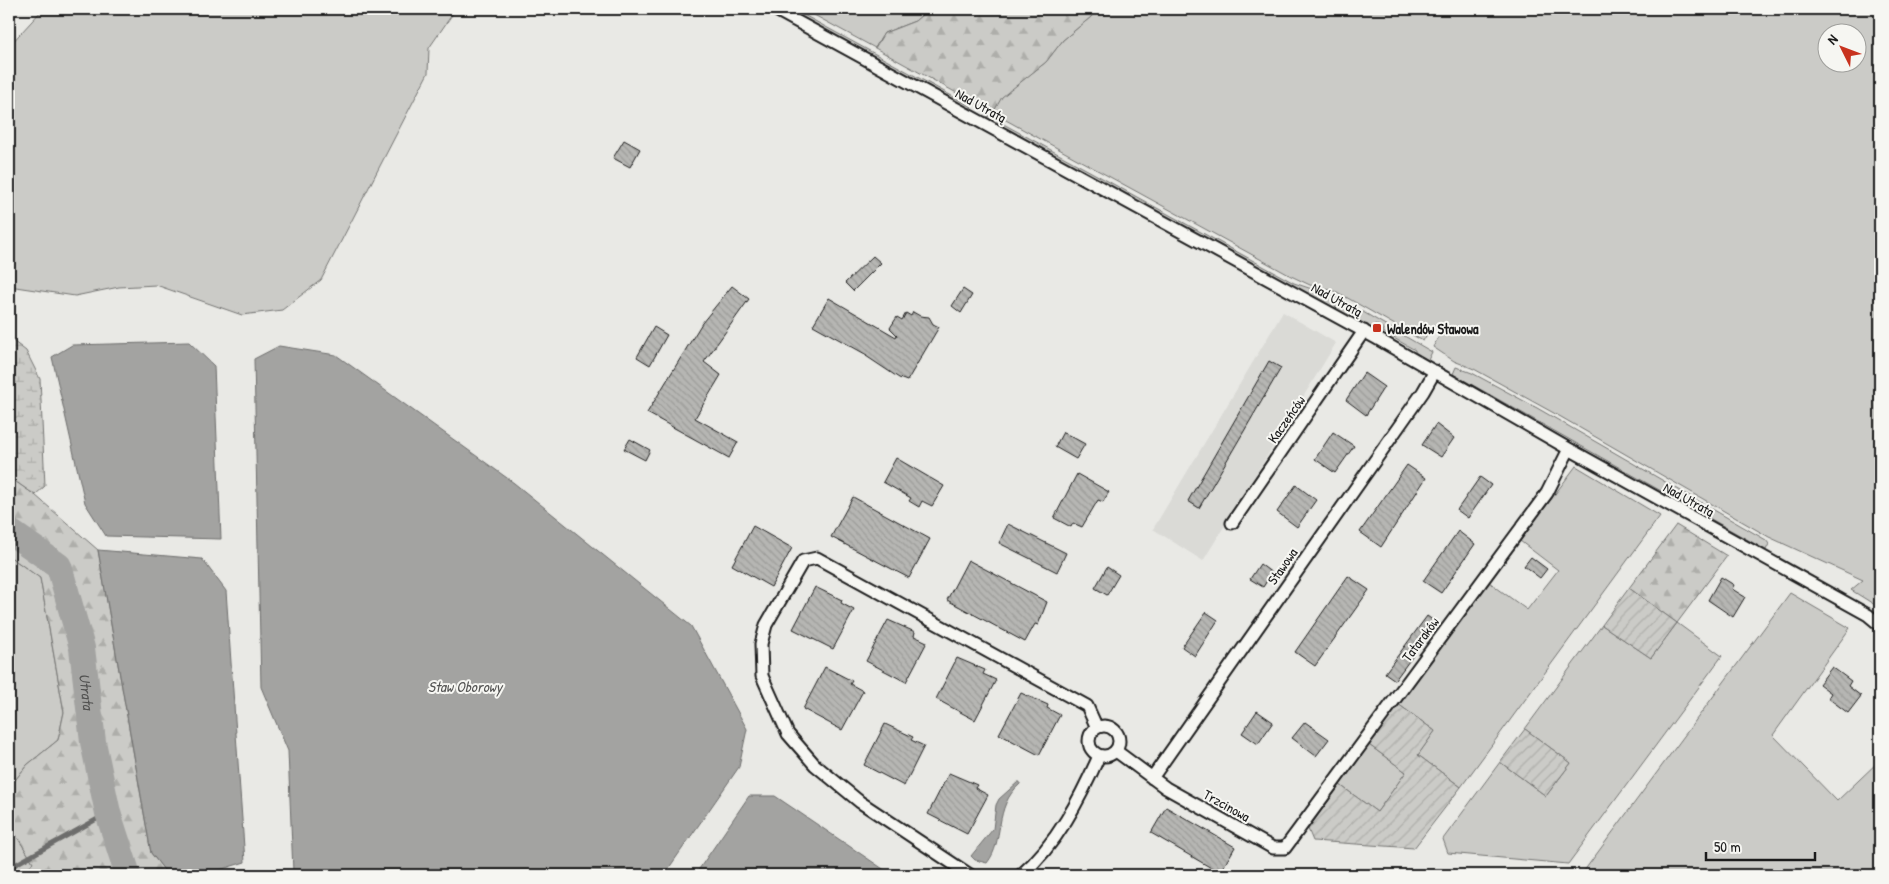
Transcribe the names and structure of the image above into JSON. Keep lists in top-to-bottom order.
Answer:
{
  "streets": {
    "street": [
      "Nad Utratą",
      "Kaczeńców",
      "Stawowa",
      "Tataraków",
      "Trzcinowa"
    ]
  },
  "crossings": [
    ["Nad Utratą", "Kaczeńców"],
    ["Nad Utratą", "Stawowa"],
    ["Nad Utratą", "Tataraków"],
    ["Stawowa", "Trzcinowa"],
    ["Tataraków", "Trzcinowa"]
  ],
  "water": ["Staw Oborowy", "Utrata"],
  "places": {
    "transit": ["Walendów Stawowa"]
  },
  "scale_bar": "50 m",
  "north": "top left"
}
